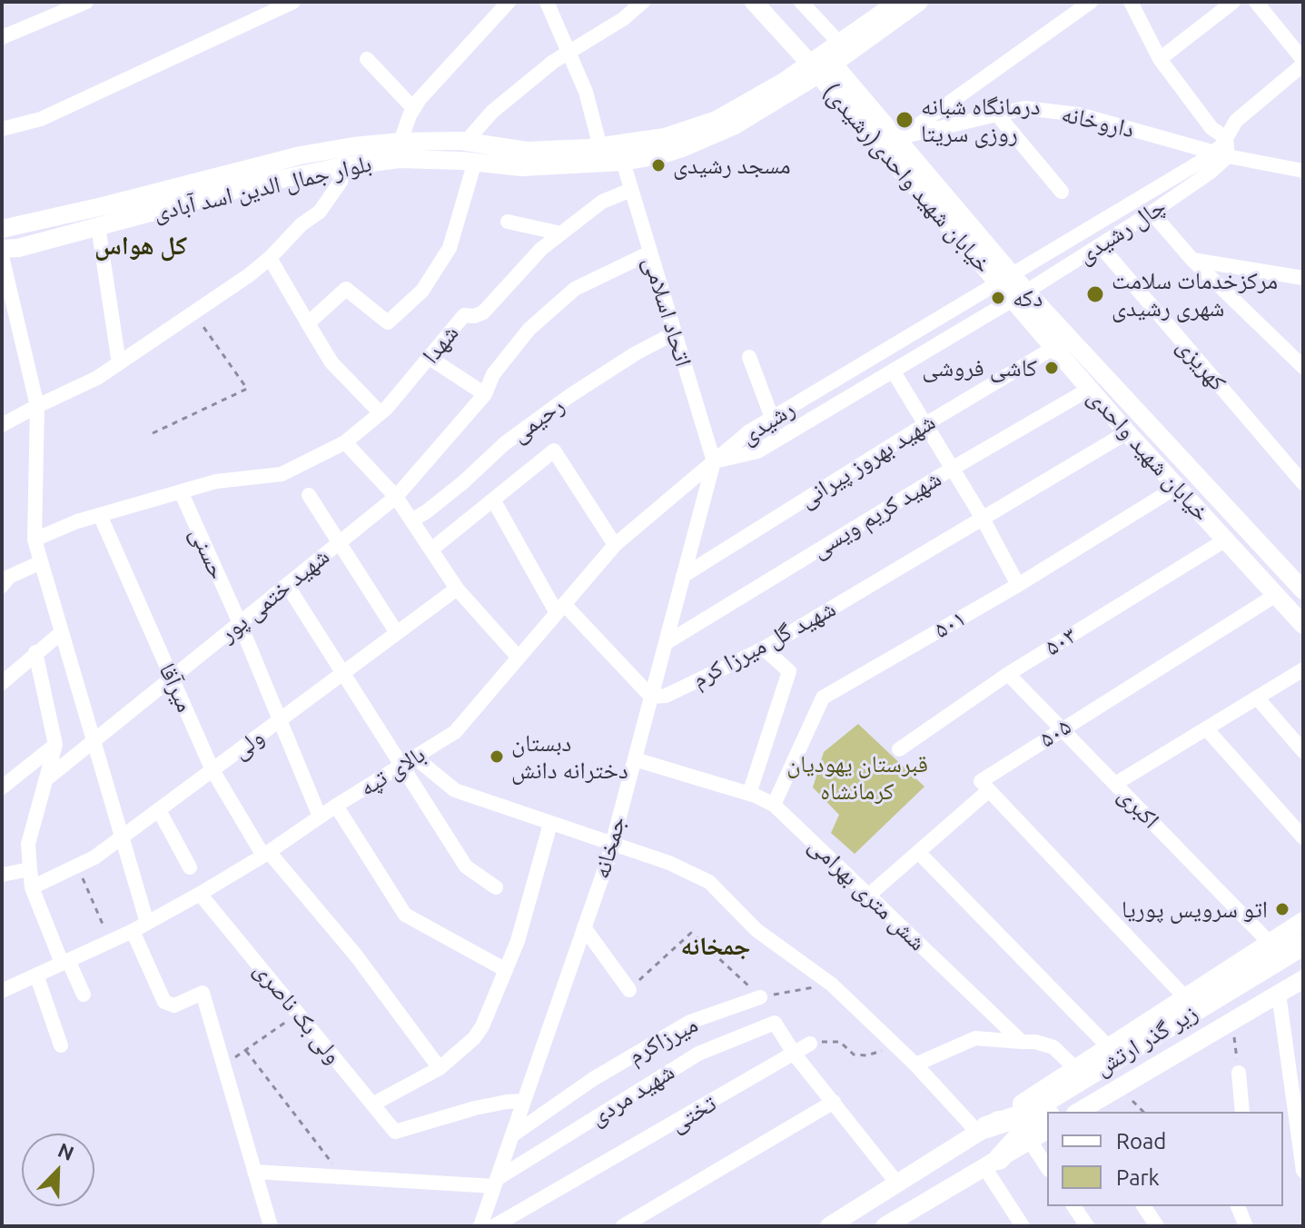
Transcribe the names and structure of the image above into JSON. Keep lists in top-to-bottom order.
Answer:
{
  "streets": {
    "highway": ["زیر گذر ارتش"],
    "main road": ["خیابان شهید واحدی(رشیدی)", "بلوار جمال الدین اسد آبادی", "خیابان شهید واحدی"],
    "street": [
      "داروخانه",
      "چال رشیدی",
      "اتحاد اسلامی",
      "شهدا",
      "کهریزی",
      "رحیمی",
      "رشیدی",
      "شهید بهروز پیرانی",
      "شهید کریم ویسی",
      "حسنی",
      "شهید ختمی پور",
      "۵۰۱",
      "۵۰۳",
      "شهید گل میرزا کرم",
      "میرآقا",
      "۵۰۵",
      "ولی",
      "بالای تپه",
      "اکبری",
      "جمخانه",
      "شش متری بهرامی",
      "ولی بک ناصری",
      "میرزاکرم",
      "شهید مردی",
      "تختی"
    ]
  },
  "crossings": [
    ["داروخانه", "خیابان شهید واحدی(رشیدی)"],
    ["داروخانه", "چال رشیدی"],
    ["خیابان شهید واحدی(رشیدی)", "بلوار جمال الدین اسد آبادی"],
    ["خیابان شهید واحدی(رشیدی)", "چال رشیدی"],
    ["خیابان شهید واحدی(رشیدی)", "رشیدی"],
    ["خیابان شهید واحدی(رشیدی)", "خیابان شهید واحدی"],
    ["بلوار جمال الدین اسد آبادی", "اتحاد اسلامی"],
    ["چال رشیدی", "کهریزی"],
    ["چال رشیدی", "رشیدی"],
    ["چال رشیدی", "خیابان شهید واحدی"],
    ["اتحاد اسلامی", "شهدا"],
    ["اتحاد اسلامی", "رحیمی"],
    ["اتحاد اسلامی", "رشیدی"],
    ["اتحاد اسلامی", "شهید ختمی پور"],
    ["اتحاد اسلامی", "بالای تپه"],
    ["اتحاد اسلامی", "جمخانه"],
    ["شهدا", "حسنی"],
    ["رشیدی", "خیابان شهید واحدی"],
    ["رشیدی", "بالای تپه"],
    ["رشیدی", "جمخانه"],
    ["خیابان شهید واحدی", "شهید بهروز پیرانی"],
    ["خیابان شهید واحدی", "شهید کریم ویسی"],
    ["خیابان شهید واحدی", "۵۰۱"],
    ["خیابان شهید واحدی", "۵۰۳"],
    ["خیابان شهید واحدی", "شهید گل میرزا کرم"],
    ["خیابان شهید واحدی", "۵۰۵"],
    ["شهید بهروز پیرانی", "جمخانه"],
    ["شهید کریم ویسی", "جمخانه"],
    ["حسنی", "شهید ختمی پور"],
    ["حسنی", "ولی"],
    ["حسنی", "بالای تپه"],
    ["شهید ختمی پور", "میرآقا"],
    ["۵۰۱", "شش متری بهرامی"],
    ["۵۰۳", "اکبری"],
    ["شهید گل میرزا کرم", "جمخانه"],
    ["میرآقا", "ولی"],
    ["میرآقا", "بالای تپه"],
    ["۵۰۵", "اکبری"],
    ["۵۰۵", "شش متری بهرامی"],
    ["بالای تپه", "جمخانه"],
    ["بالای تپه", "ولی بک ناصری"],
    ["جمخانه", "شش متری بهرامی"],
    ["جمخانه", "ولی بک ناصری"],
    ["جمخانه", "میرزاکرم"],
    ["جمخانه", "شهید مردی"],
    ["شهید مردی", "تختی"]
  ],
  "districts": ["کل هواس", "جمخانه"],
  "parks": ["قبرستان یهودیان کرمانشاه"],
  "places": [
    "درمانگاه شبانه روزی سریتا",
    "مسجد رشیدی",
    "مرکزخدمات سلامت شهری رشیدی",
    "دکه",
    "کاشی فروشی",
    "دبستان دخترانه دانش",
    "اتو سرویس پوریا"
  ],
  "legend": ["Road", "Park"],
  "north": "top right"
}
